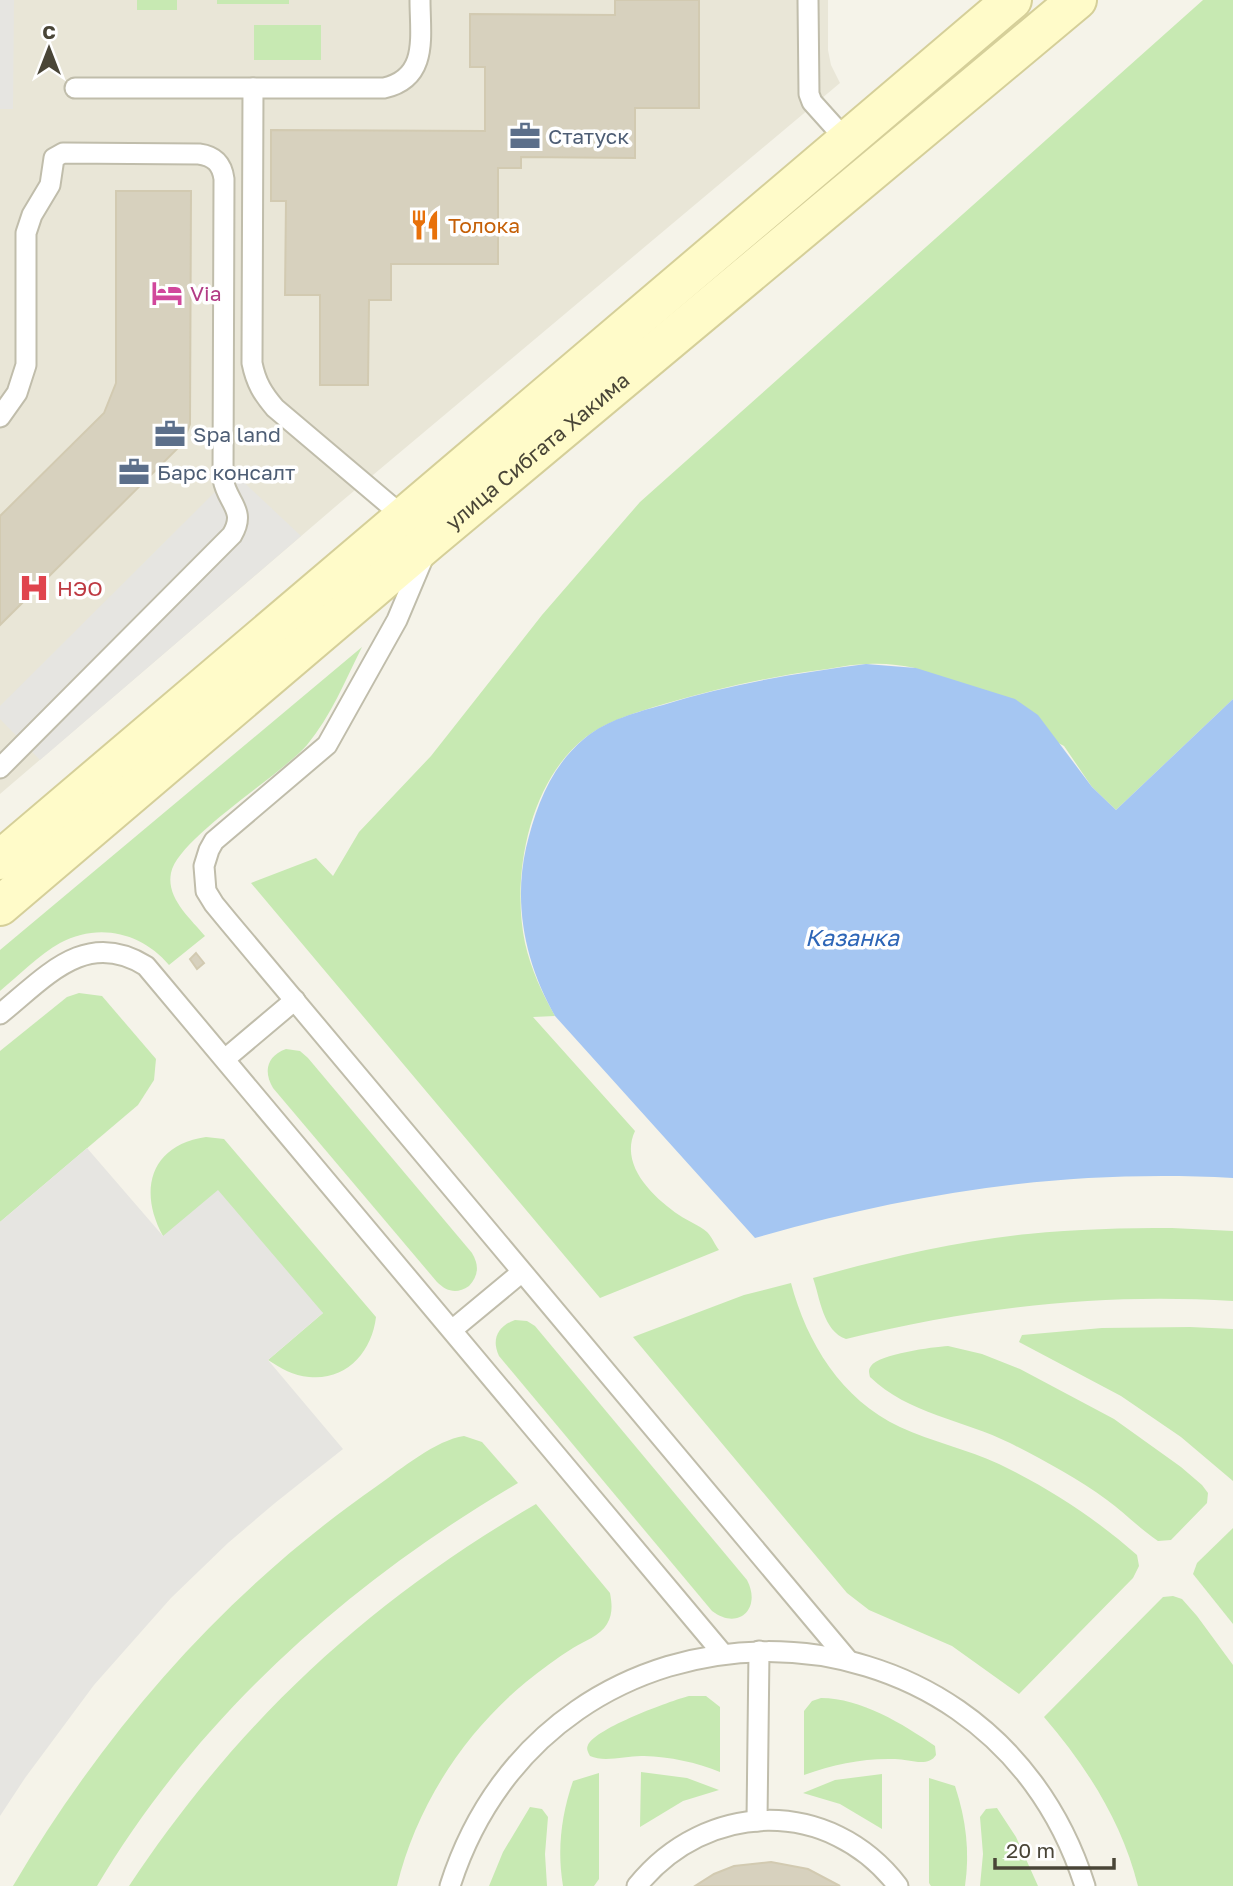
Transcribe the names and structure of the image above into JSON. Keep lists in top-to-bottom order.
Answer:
{
  "streets": {
    "main road": ["улица Сибгата Хакима"]
  },
  "water": ["Казанка"],
  "places": {
    "office": ["Статуск", "Spa land", "Барс консалт"],
    "restaurant": ["Толока"],
    "hotel": ["Via"],
    "hospital": ["НЭО"]
  },
  "scale_bar": "20 m",
  "north": "top"
}
